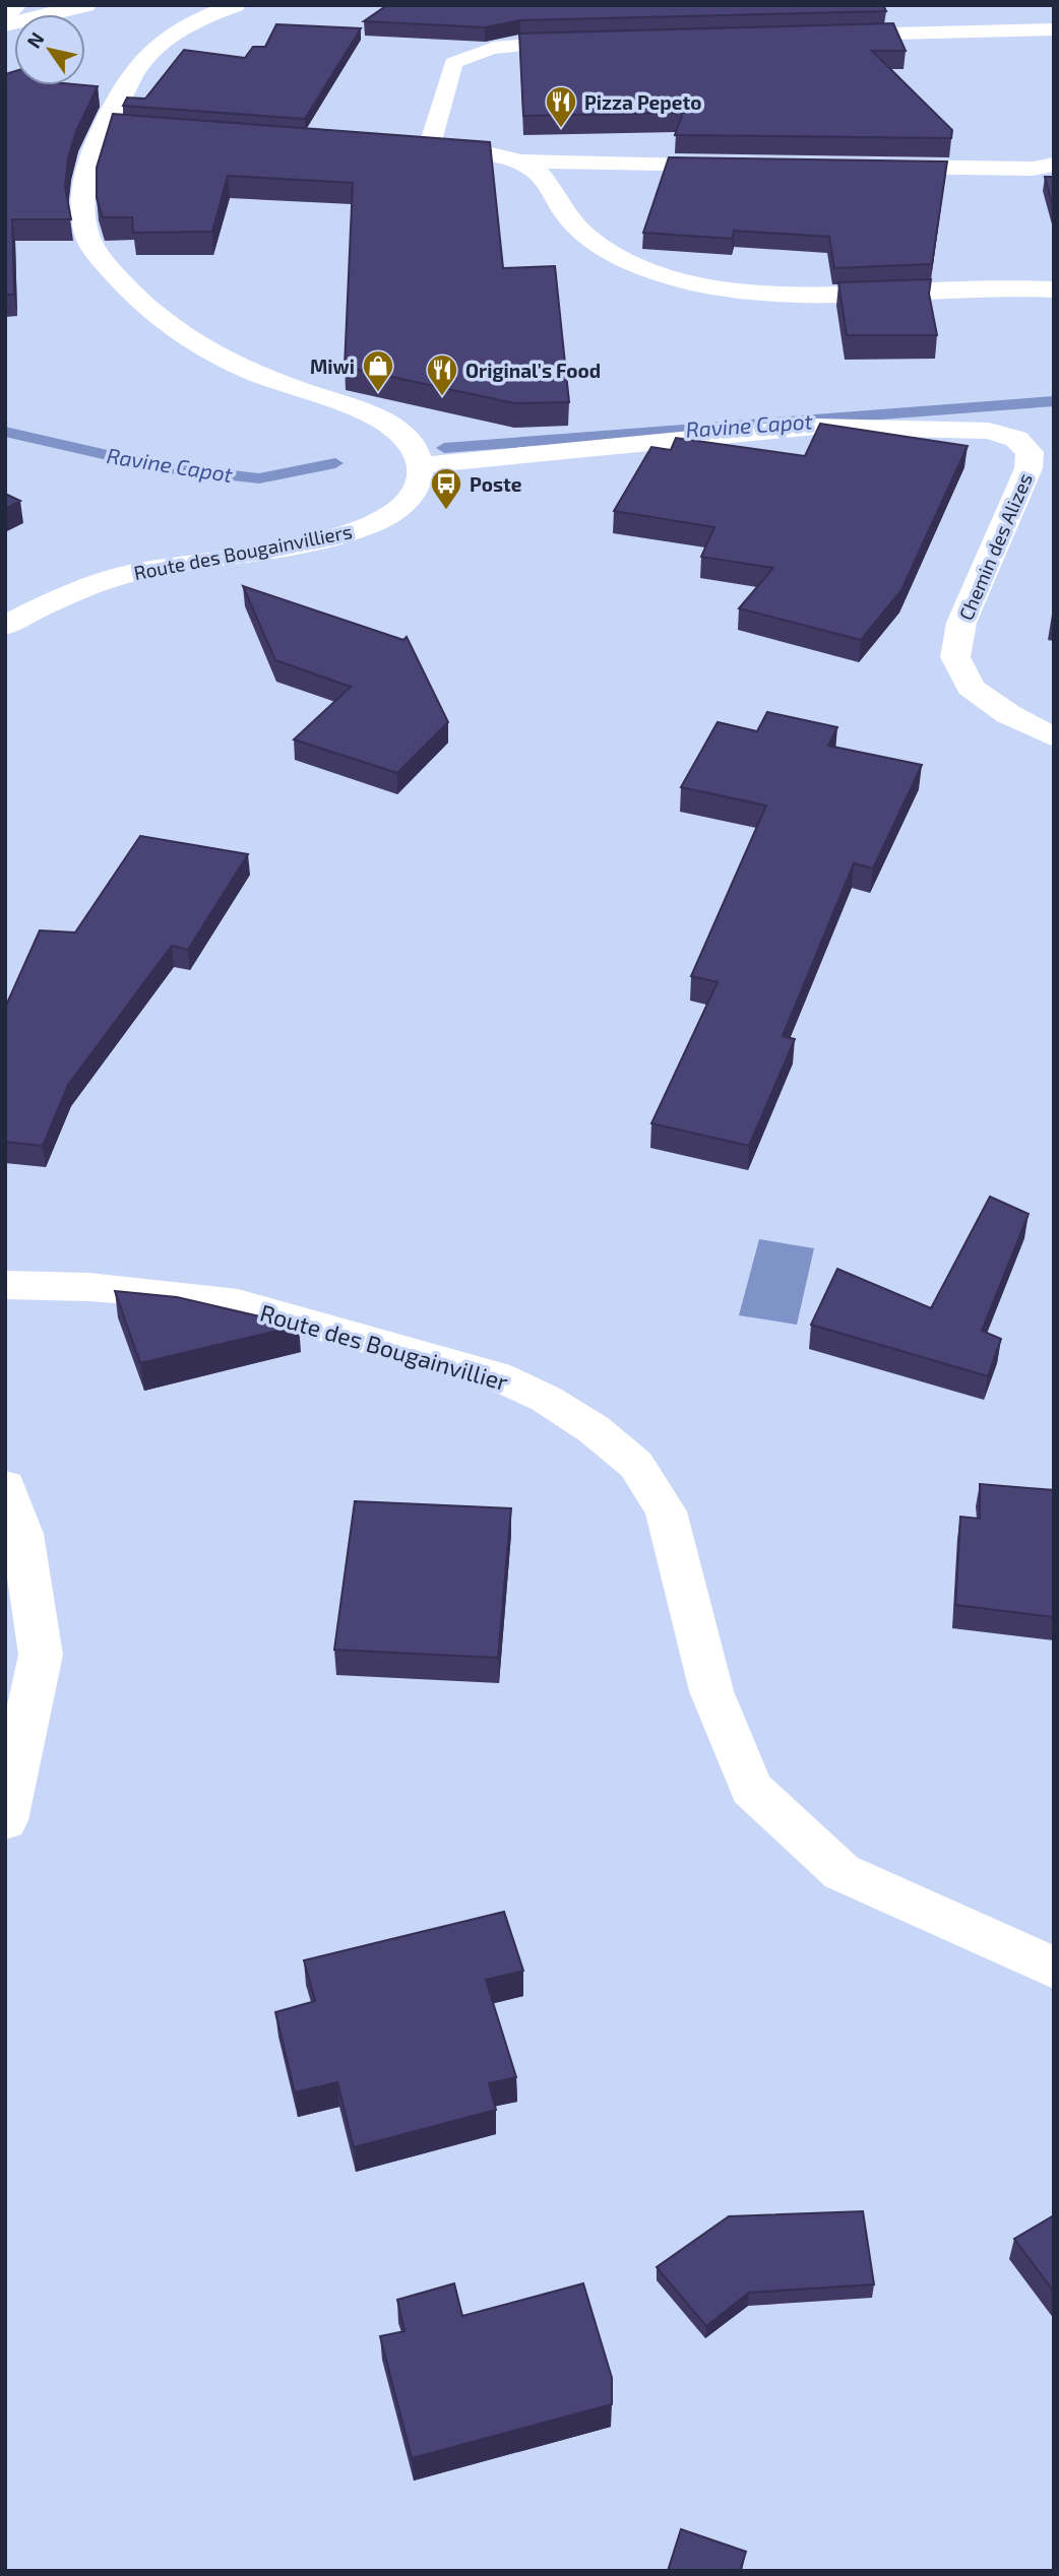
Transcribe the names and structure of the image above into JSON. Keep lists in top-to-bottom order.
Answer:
{
  "streets": {
    "street": ["Chemin des Alizes", "Route des Bougainvilliers", "Route des Bougainvillier"]
  },
  "crossings": [
    ["Chemin des Alizes", "Route des Bougainvilliers"]
  ],
  "water": ["Ravine Capot"],
  "places": {
    "restaurant": ["Pizza Pepeto", "Original's Food"],
    "shop": ["Miwi"],
    "bus stop": ["Poste"]
  },
  "north": "top left"
}
